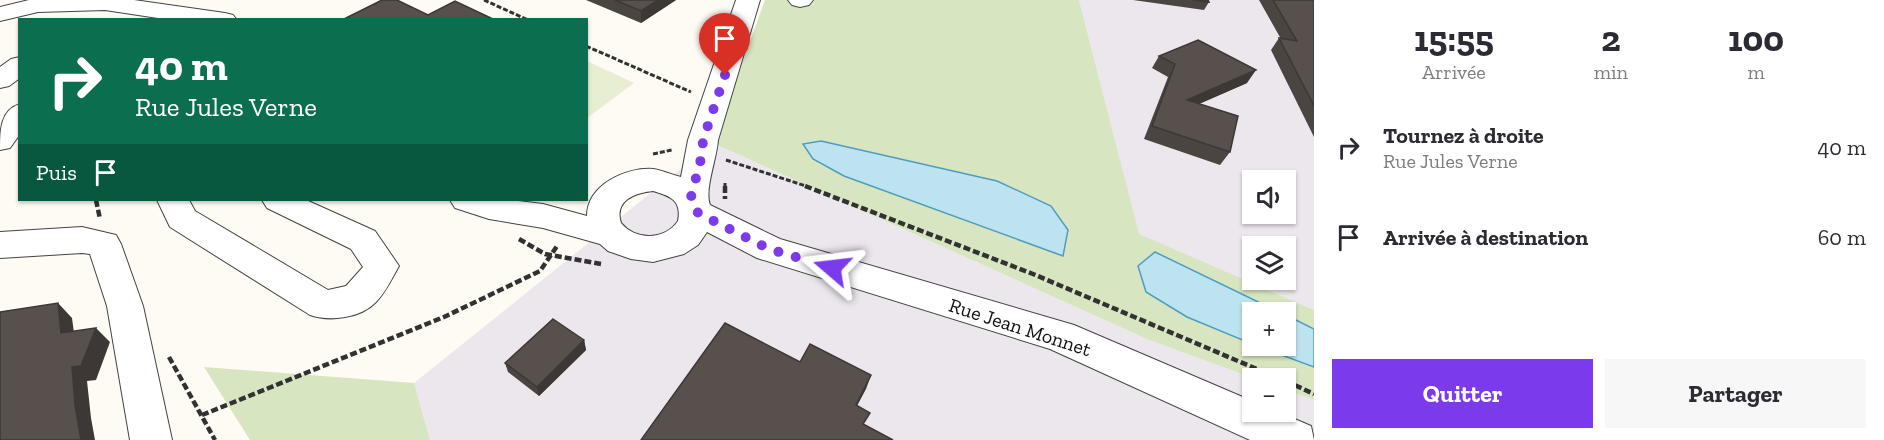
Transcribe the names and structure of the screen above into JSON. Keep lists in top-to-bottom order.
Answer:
{
  "streets": {
    "street": ["Rue Jean Monnet"]
  },
  "page": {
    "eta": [
      "15:55",
      "Arrivée",
      "2",
      "min",
      "100",
      "m"
    ],
    "turn": ["40 m", "Rue Jules Verne"],
    "list": [
      {
        "name": "Tournez à droite",
        "note": "Rue Jules Verne",
        "value": "40 m"
      },
      {
        "name": "Arrivée à destination",
        "value": "60 m"
      }
    ],
    "then": "Puis",
    "map_buttons": ["+", "−"],
    "buttons": ["Quitter", "Partager"]
  }
}
